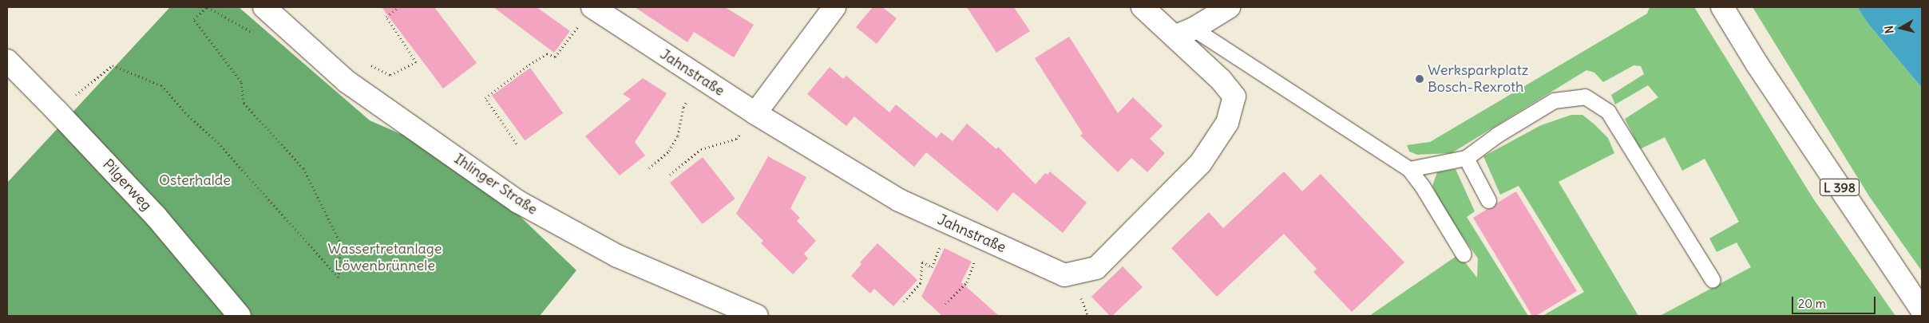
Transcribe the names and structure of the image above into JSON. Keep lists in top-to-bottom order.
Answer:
{
  "streets": {
    "street": [
      "Jahnstraße",
      "Ihlinger Straße",
      "Pilgerweg",
      "L 398"
    ]
  },
  "parks": ["Osterhalde", "Wassertretanlage Löwenbrünnele"],
  "places": ["Werksparkplatz Bosch-Rexroth"],
  "scale_bar": "20 m",
  "north": "left"
}
